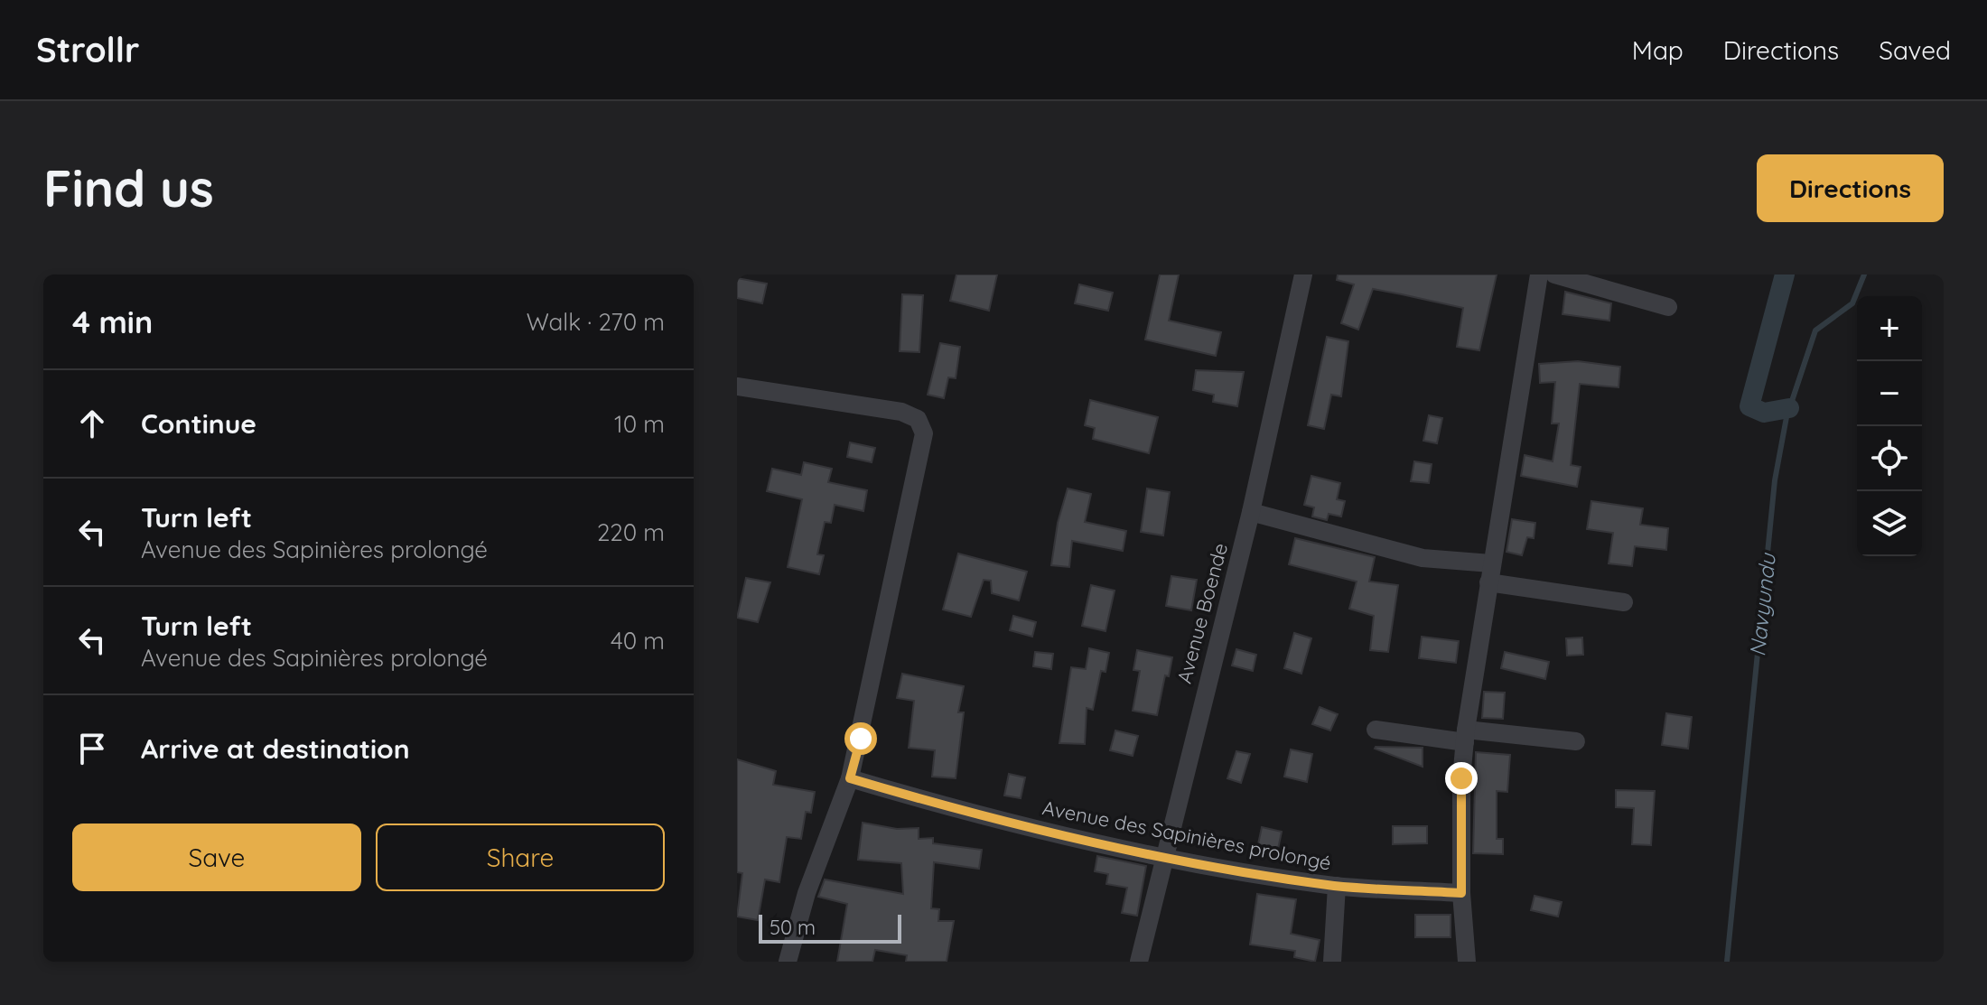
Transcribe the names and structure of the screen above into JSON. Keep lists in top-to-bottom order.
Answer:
{
  "streets": {
    "street": ["Avenue Boende", "Avenue des Sapinières prolongé"]
  },
  "crossings": [
    ["Avenue Boende", "Avenue des Sapinières prolongé"]
  ],
  "water": ["Navyundu"],
  "scale_bar": "50 m",
  "page": {
    "header": "Strollr",
    "nav": ["Map", "Directions", "Saved"],
    "buttons": [
      "Directions",
      ["Save", "Share"]
    ],
    "title": "Find us",
    "heading": ["4 min", "Walk · 270 m"],
    "map_buttons": ["+", "−"],
    "list": [
      ["Continue", "10 m"],
      ["Turn left", "Avenue des Sapinières prolongé", "220 m"],
      ["Turn left", "Avenue des Sapinières prolongé", "40 m"],
      "Arrive at destination"
    ],
    "scale": "50 m"
  }
}
